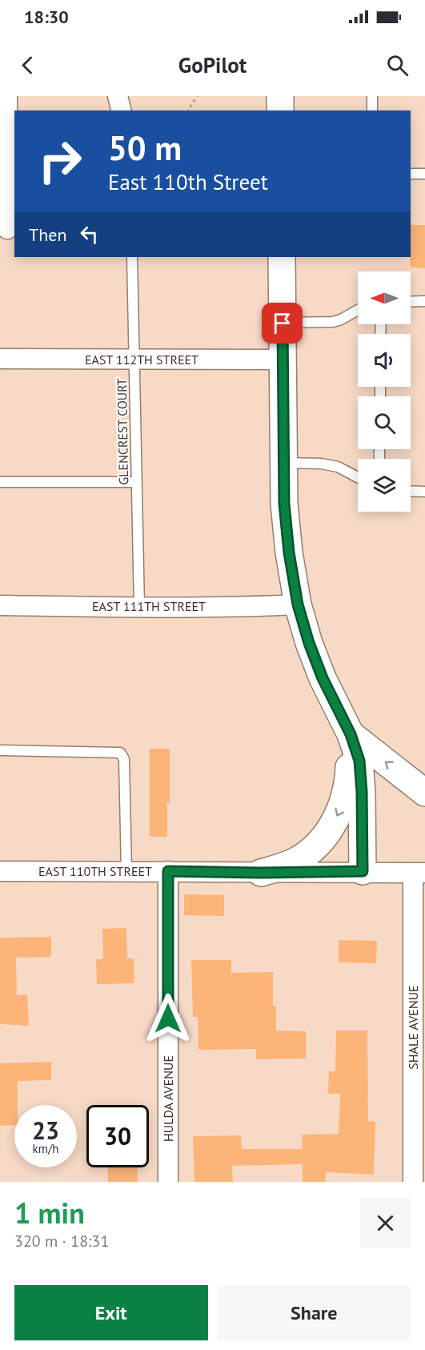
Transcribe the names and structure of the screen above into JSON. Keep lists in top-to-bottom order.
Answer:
{
  "streets": {
    "street": [
      "EAST 112TH STREET",
      "EAST 111TH STREET",
      "EAST 110TH STREET",
      "SHALE AVENUE",
      "HULDA AVENUE"
    ],
    "lane": ["GLENCREST COURT"]
  },
  "crossings": [
    ["EAST 112TH STREET", "GLENCREST COURT"],
    ["GLENCREST COURT", "EAST 111TH STREET"],
    ["EAST 110TH STREET", "SHALE AVENUE"],
    ["EAST 110TH STREET", "HULDA AVENUE"]
  ],
  "north": "left",
  "page": {
    "status": "18:30",
    "header": "GoPilot",
    "turn": ["50 m", "East 110th Street"],
    "then": "Then",
    "speed": "23 km/h",
    "limit": "30",
    "heading": ["1 min", "320 m · 18:31"],
    "buttons": ["Exit", "Share"]
  }
}
